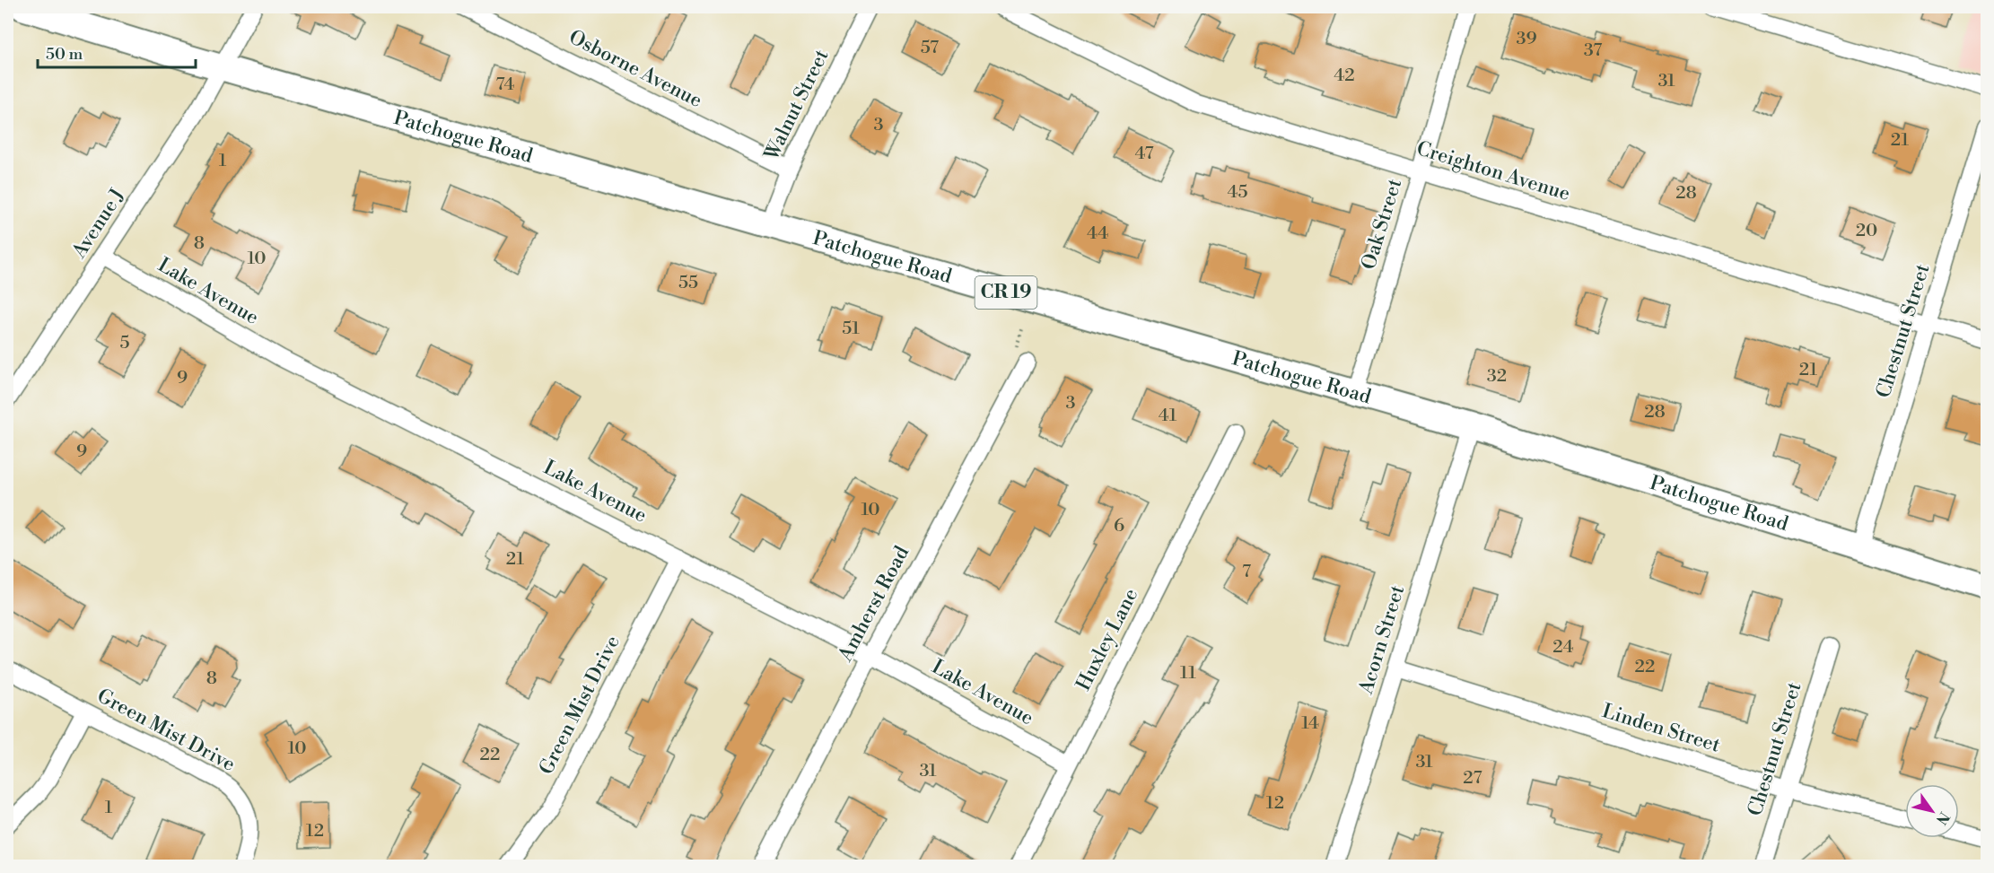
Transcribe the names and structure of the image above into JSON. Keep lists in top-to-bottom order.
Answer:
{
  "streets": {
    "main road": ["Patchogue Road", "CR 19"],
    "street": [
      "Osborne Avenue",
      "Walnut Street",
      "Creighton Avenue",
      "Avenue J",
      "Oak Street",
      "Lake Avenue",
      "Chestnut Street",
      "Amherst Road",
      "Huxley Lane",
      "Acorn Street",
      "Green Mist Drive",
      "Linden Street"
    ]
  },
  "crossings": [
    ["Osborne Avenue", "Walnut Street"],
    ["Walnut Street", "Patchogue Road"],
    ["Patchogue Road", "Avenue J"],
    ["Patchogue Road", "Oak Street"],
    ["Patchogue Road", "Chestnut Street"],
    ["Patchogue Road", "Acorn Street"],
    ["Creighton Avenue", "Oak Street"],
    ["Creighton Avenue", "Chestnut Street"],
    ["Avenue J", "Lake Avenue"],
    ["Lake Avenue", "Amherst Road"],
    ["Lake Avenue", "Huxley Lane"],
    ["Lake Avenue", "Green Mist Drive"],
    ["Chestnut Street", "Linden Street"],
    ["Acorn Street", "Linden Street"]
  ],
  "house_numbers": [
    "39",
    "57",
    "37",
    "42",
    "31",
    "74",
    "3",
    "21",
    "47",
    "1",
    "45",
    "28",
    "20",
    "44",
    "8",
    "10",
    "55",
    "51",
    "5",
    "21",
    "32",
    "9",
    "3",
    "28",
    "41",
    "9",
    "10",
    "6",
    "21",
    "7",
    "24",
    "22",
    "11",
    "8",
    "14",
    "10",
    "22",
    "31",
    "31",
    "27",
    "12",
    "1",
    "12"
  ],
  "scale_bar": "50 m",
  "north": "bottom right"
}
